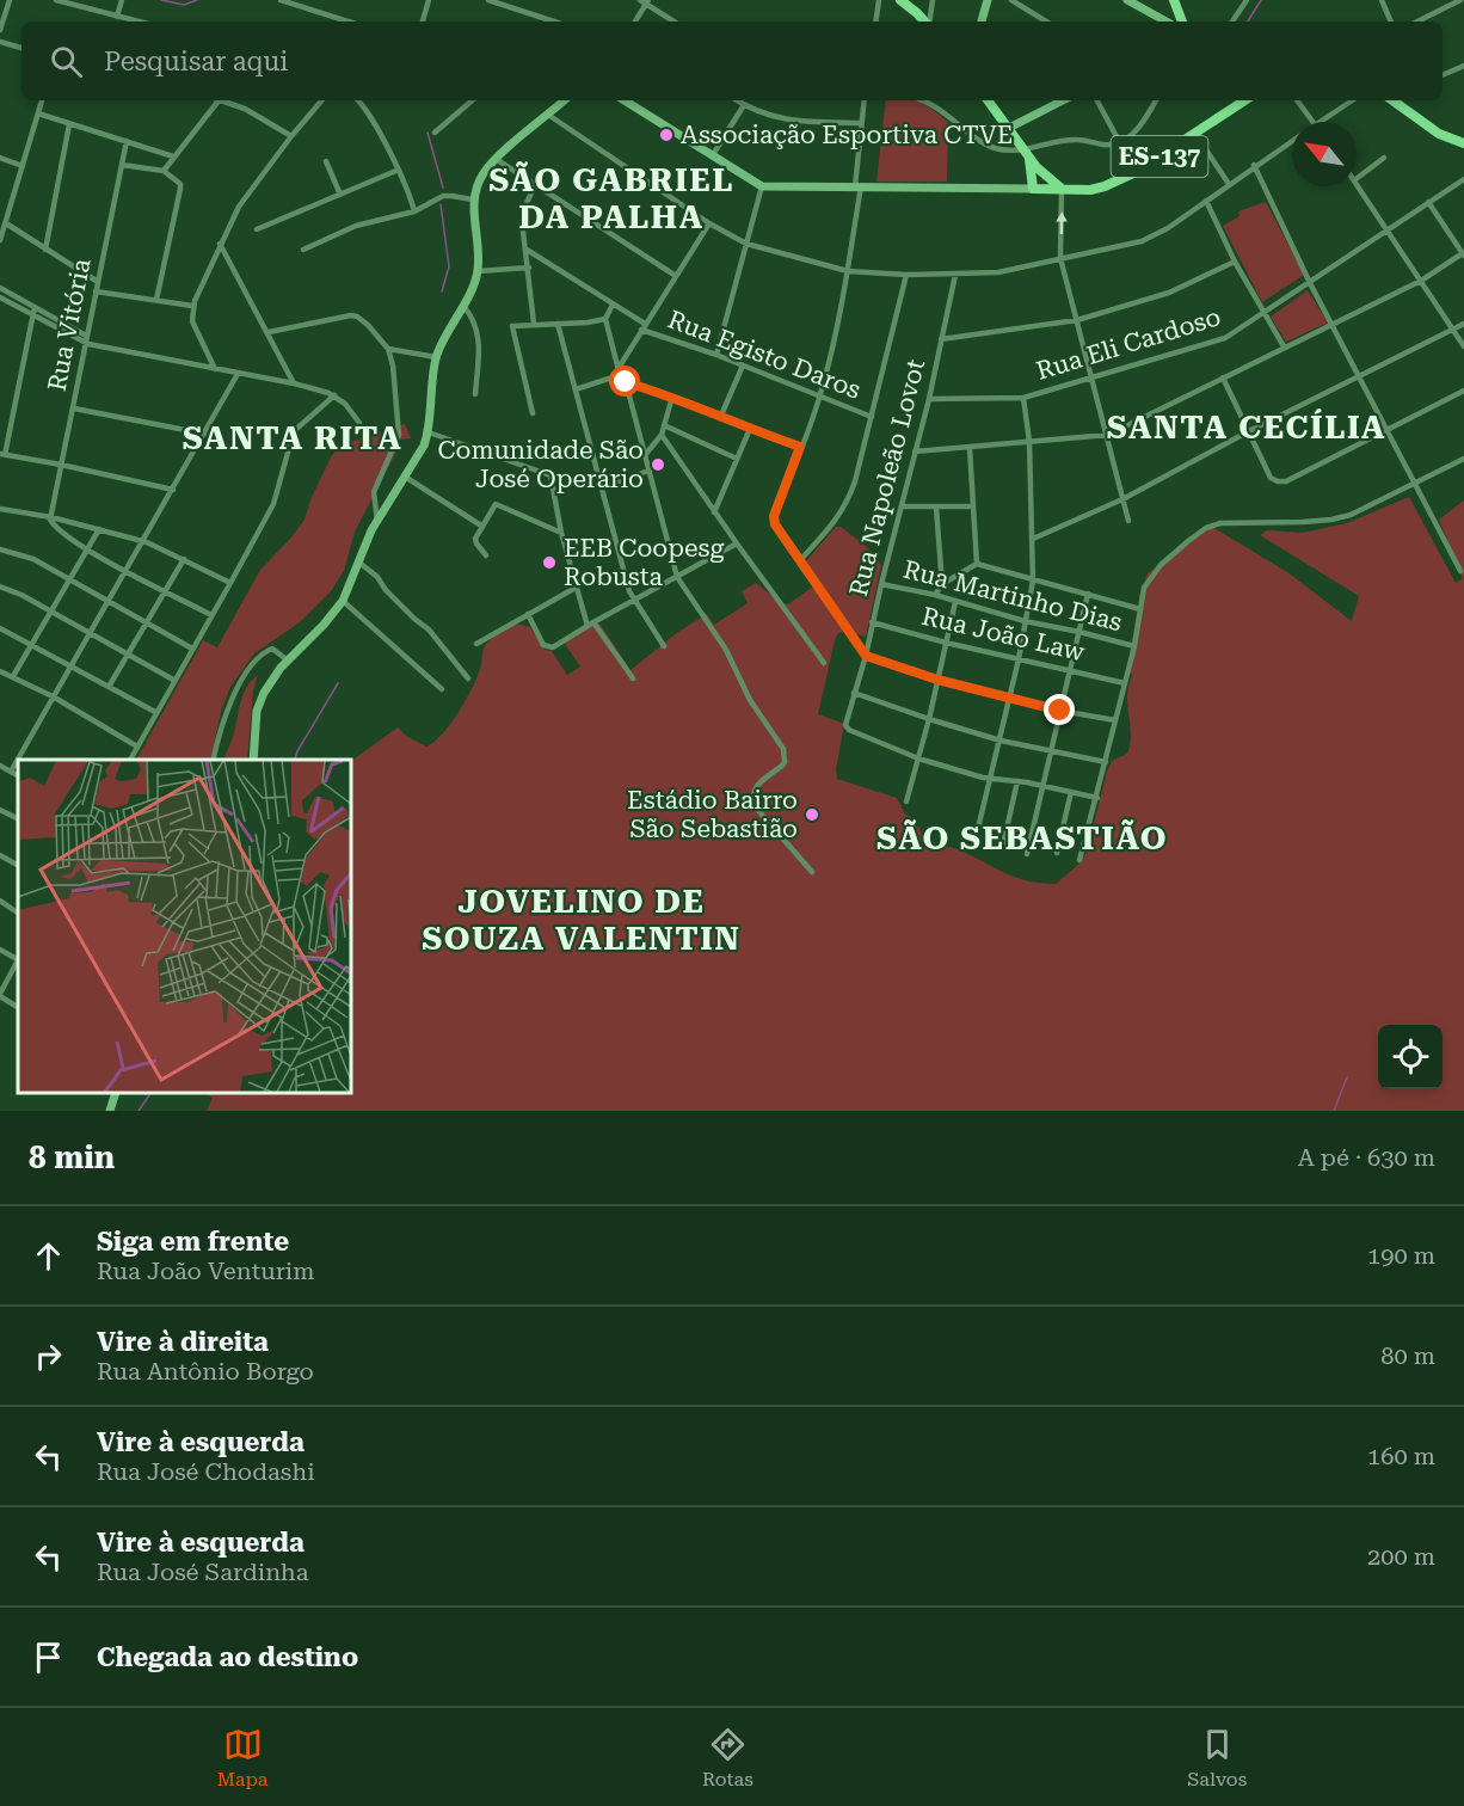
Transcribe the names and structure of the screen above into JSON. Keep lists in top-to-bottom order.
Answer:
{
  "streets": {
    "main road": ["ES-137"],
    "street": [
      "Rua Vitória",
      "Rua Eli Cardoso",
      "Rua Egisto Daros",
      "Rua Napoleão Lovot",
      "Rua Martinho Dias",
      "Rua João Law"
    ]
  },
  "crossings": [
    ["Rua Eli Cardoso", "Rua Napoleão Lovot"],
    ["Rua Napoleão Lovot", "Rua Martinho Dias"],
    ["Rua Napoleão Lovot", "Rua João Law"]
  ],
  "districts": [
    "SÃO GABRIEL DA PALHA",
    "SANTA CECÍLIA",
    "SANTA RITA",
    "SÃO SEBASTIÃO",
    "JOVELINO DE SOUZA VALENTIN"
  ],
  "places": [
    "Associação Esportiva CTVE",
    "Comunidade São José Operário",
    "EEB Coopesg Robusta",
    "Estádio Bairro São Sebastião"
  ],
  "north": "top left",
  "page": {
    "search": "Pesquisar aqui",
    "heading": ["8 min", "A pé · 630 m"],
    "list": [
      ["Siga em frente", "Rua João Venturim", "190 m"],
      ["Vire à direita", "Rua Antônio Borgo", "80 m"],
      ["Vire à esquerda", "Rua José Chodashi", "160 m"],
      ["Vire à esquerda", "Rua José Sardinha", "200 m"],
      "Chegada ao destino"
    ],
    "nav": ["Mapa", "Rotas", "Salvos"]
  }
}
